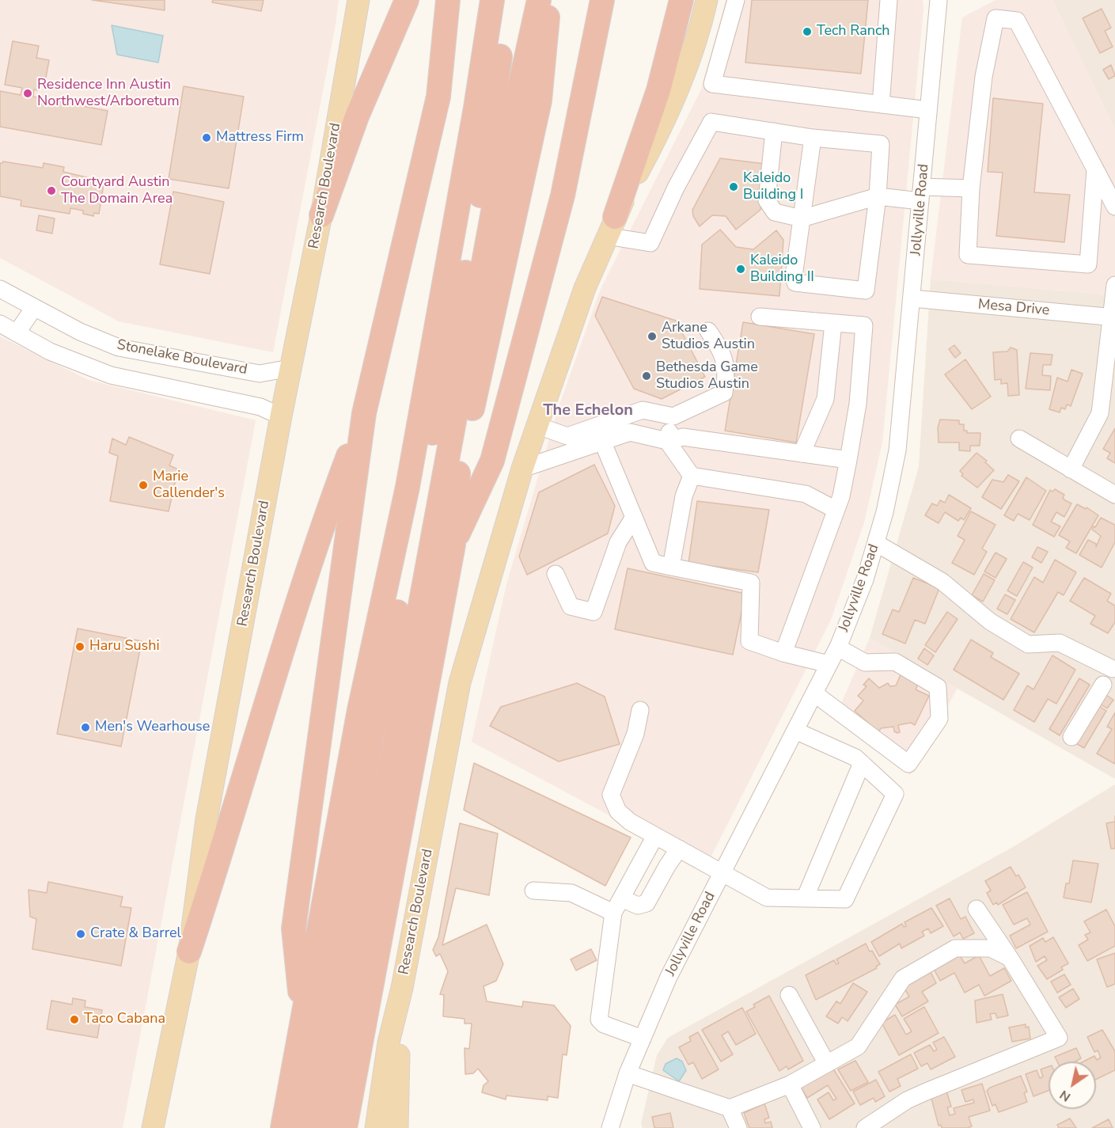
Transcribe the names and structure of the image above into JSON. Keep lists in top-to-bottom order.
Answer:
{
  "streets": {
    "main road": ["Research Boulevard"],
    "street": ["Jollyville Road", "Mesa Drive", "Stonelake Boulevard"]
  },
  "crossings": [
    ["Research Boulevard", "Stonelake Boulevard"],
    ["Jollyville Road", "Mesa Drive"]
  ],
  "districts": ["The Echelon"],
  "places": [
    "Tech Ranch",
    "Residence Inn Austin Northwest/Arboretum",
    "Mattress Firm",
    "Kaleido Building I",
    "Courtyard Austin The Domain Area",
    "Kaleido Building II",
    "Arkane Studios Austin",
    "Bethesda Game Studios Austin",
    "Marie Callender's",
    "Haru Sushi",
    "Men's Wearhouse",
    "Crate & Barrel",
    "Taco Cabana"
  ],
  "north": "bottom left"
}
